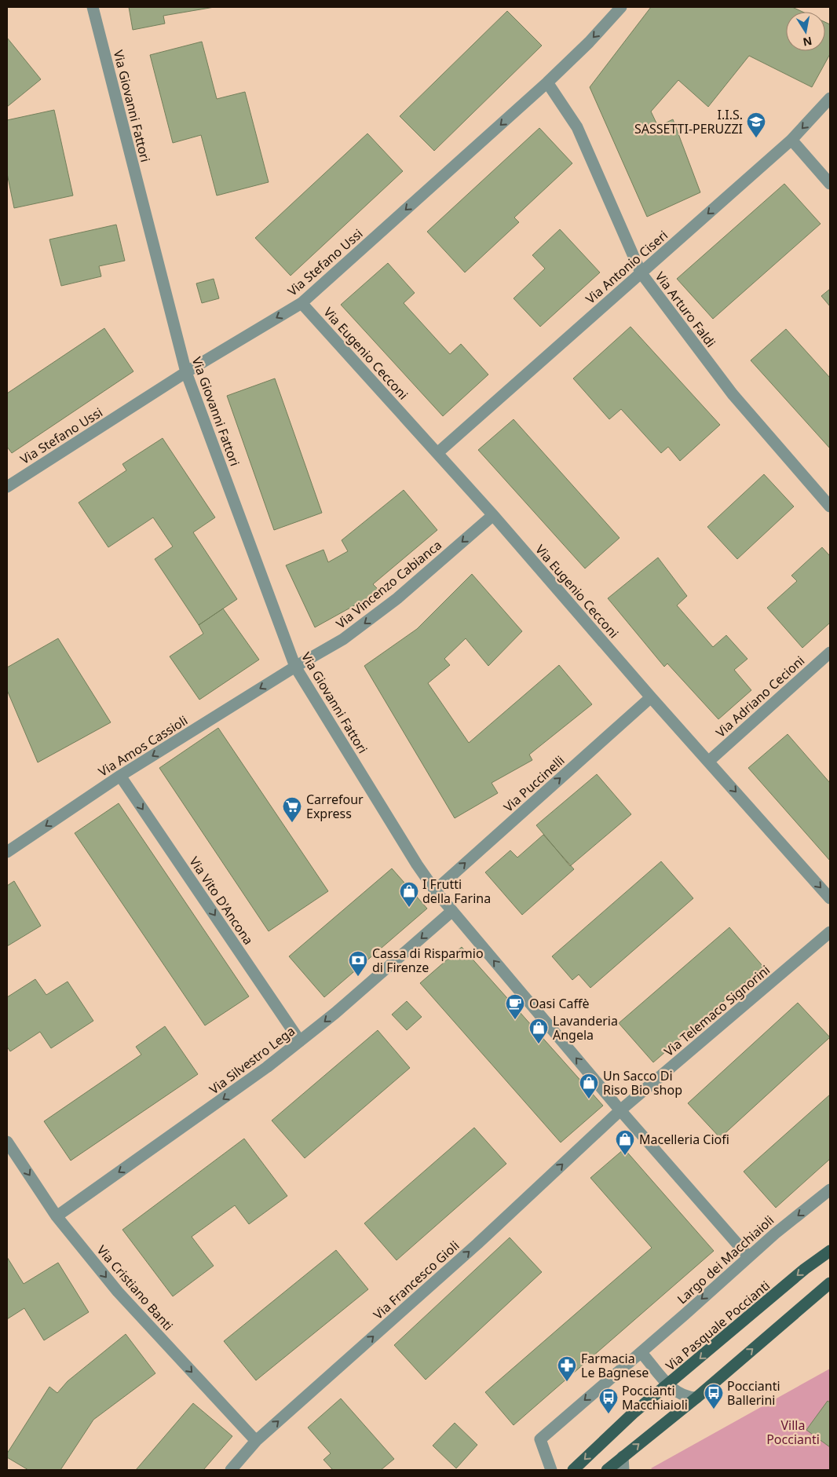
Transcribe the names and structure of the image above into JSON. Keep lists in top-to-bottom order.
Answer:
{
  "streets": {
    "main road": ["Via Pasquale Poccianti"],
    "street": [
      "Via Giovanni Fattori",
      "Via Stefano Ussi",
      "Via Antonio Ciseri",
      "Via Arturo Faldi",
      "Via Eugenio Cecconi",
      "Via Vincenzo Cabianca",
      "Via Adriano Cecioni",
      "Via Amos Cassioli",
      "Via Puccinelli",
      "Via Vito D'Ancona",
      "Via Telemaco Signorini",
      "Via Silvestro Lega",
      "Largo dei Macchiaioli",
      "Via Francesco Gioli",
      "Via Cristiano Banti"
    ]
  },
  "crossings": [
    ["Via Giovanni Fattori", "Via Stefano Ussi"],
    ["Via Giovanni Fattori", "Via Vincenzo Cabianca"],
    ["Via Giovanni Fattori", "Via Amos Cassioli"],
    ["Via Giovanni Fattori", "Via Puccinelli"],
    ["Via Giovanni Fattori", "Via Telemaco Signorini"],
    ["Via Giovanni Fattori", "Via Silvestro Lega"],
    ["Via Giovanni Fattori", "Largo dei Macchiaioli"],
    ["Via Giovanni Fattori", "Via Francesco Gioli"],
    ["Via Stefano Ussi", "Via Arturo Faldi"],
    ["Via Stefano Ussi", "Via Eugenio Cecconi"],
    ["Via Antonio Ciseri", "Via Arturo Faldi"],
    ["Via Antonio Ciseri", "Via Eugenio Cecconi"],
    ["Via Eugenio Cecconi", "Via Vincenzo Cabianca"],
    ["Via Eugenio Cecconi", "Via Adriano Cecioni"],
    ["Via Eugenio Cecconi", "Via Puccinelli"],
    ["Via Vincenzo Cabianca", "Via Amos Cassioli"],
    ["Via Amos Cassioli", "Via Vito D'Ancona"],
    ["Via Vito D'Ancona", "Via Silvestro Lega"],
    ["Via Telemaco Signorini", "Via Francesco Gioli"],
    ["Via Silvestro Lega", "Via Cristiano Banti"],
    ["Via Francesco Gioli", "Via Cristiano Banti"]
  ],
  "one_way": [
    "Via Stefano Ussi",
    "Via Antonio Ciseri",
    "Via Vincenzo Cabianca",
    "Via Amos Cassioli",
    "Via Puccinelli",
    "Via Vito D'Ancona",
    "Via Silvestro Lega",
    "Largo dei Macchiaioli",
    "Via Francesco Gioli",
    "Via Cristiano Banti"
  ],
  "parks": ["Villa Poccianti"],
  "places": {
    "school or university": ["I.I.S. SASSETTI-PERUZZI"],
    "supermarket": ["Carrefour Express"],
    "shop": [
      "I Frutti della Farina",
      "Lavanderia Angela",
      "Un Sacco Di Riso Bio shop",
      "Macelleria Ciofi"
    ],
    "bank": ["Cassa di Risparmio di Firenze"],
    "cafe": ["Oasi Caffè"],
    "pharmacy": ["Farmacia Le Bagnese"],
    "bus stop": ["Poccianti Ballerini", "Poccianti Macchiaioli"]
  },
  "north": "bottom"
}
